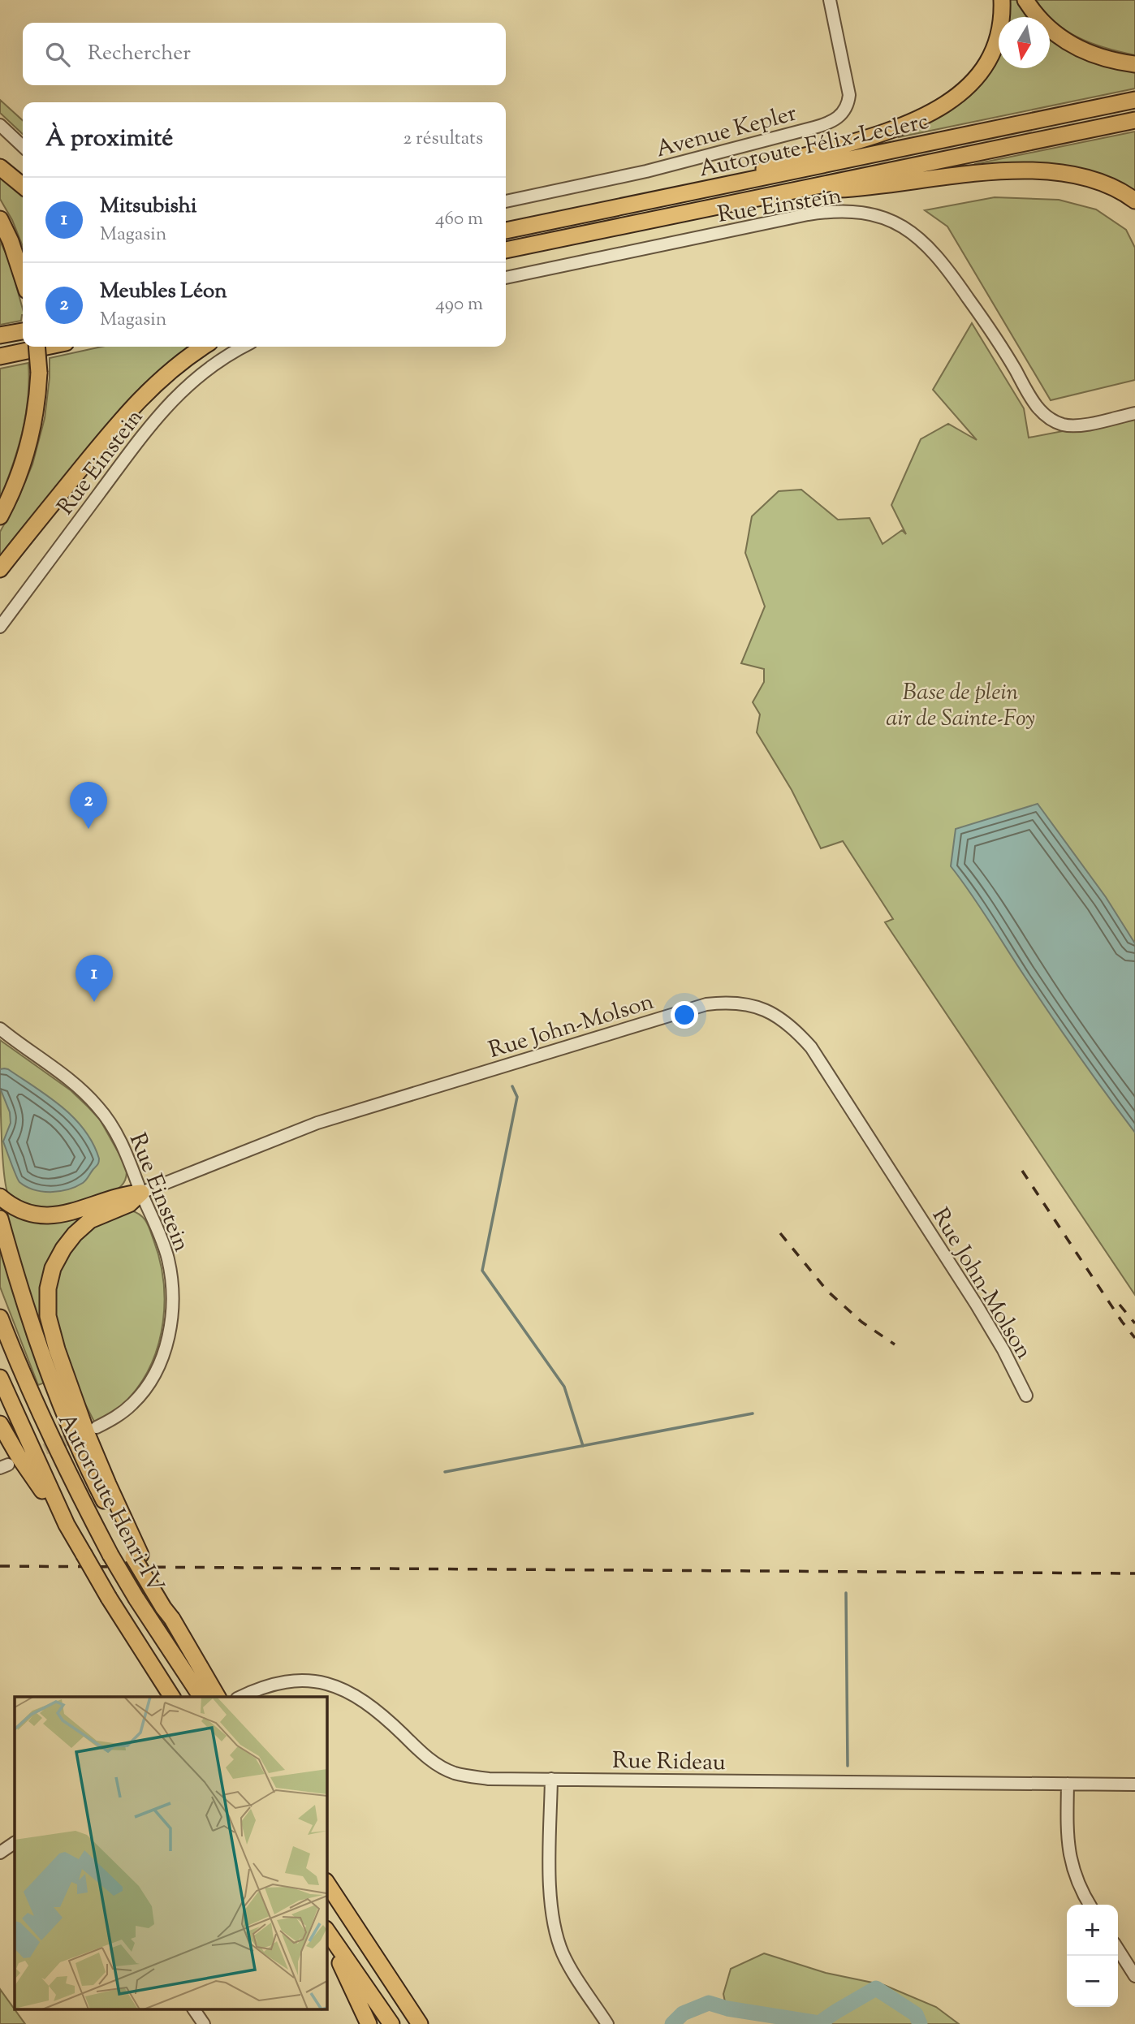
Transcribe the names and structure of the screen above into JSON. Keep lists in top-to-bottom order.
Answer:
{
  "streets": {
    "highway": ["Autoroute Félix-Leclerc", "Autoroute Henri-IV"],
    "street": [
      "Avenue Kepler",
      "Rue Einstein",
      "Rue John-Molson",
      "Rue Rideau"
    ]
  },
  "crossings": [
    ["Rue Einstein", "Rue John-Molson"]
  ],
  "parks": ["Base de plein air de Sainte-Foy"],
  "north": "bottom",
  "page": {
    "search": "Rechercher",
    "heading": ["À proximité", "2 résultats"],
    "list": [
      {
        "mark": "1",
        "name": "Mitsubishi",
        "note": "Magasin",
        "value": "460 m"
      },
      {
        "mark": "2",
        "name": "Meubles Léon",
        "note": "Magasin",
        "value": "490 m"
      }
    ],
    "pins": ["2", "1"],
    "map_buttons": ["+", "−"]
  }
}
